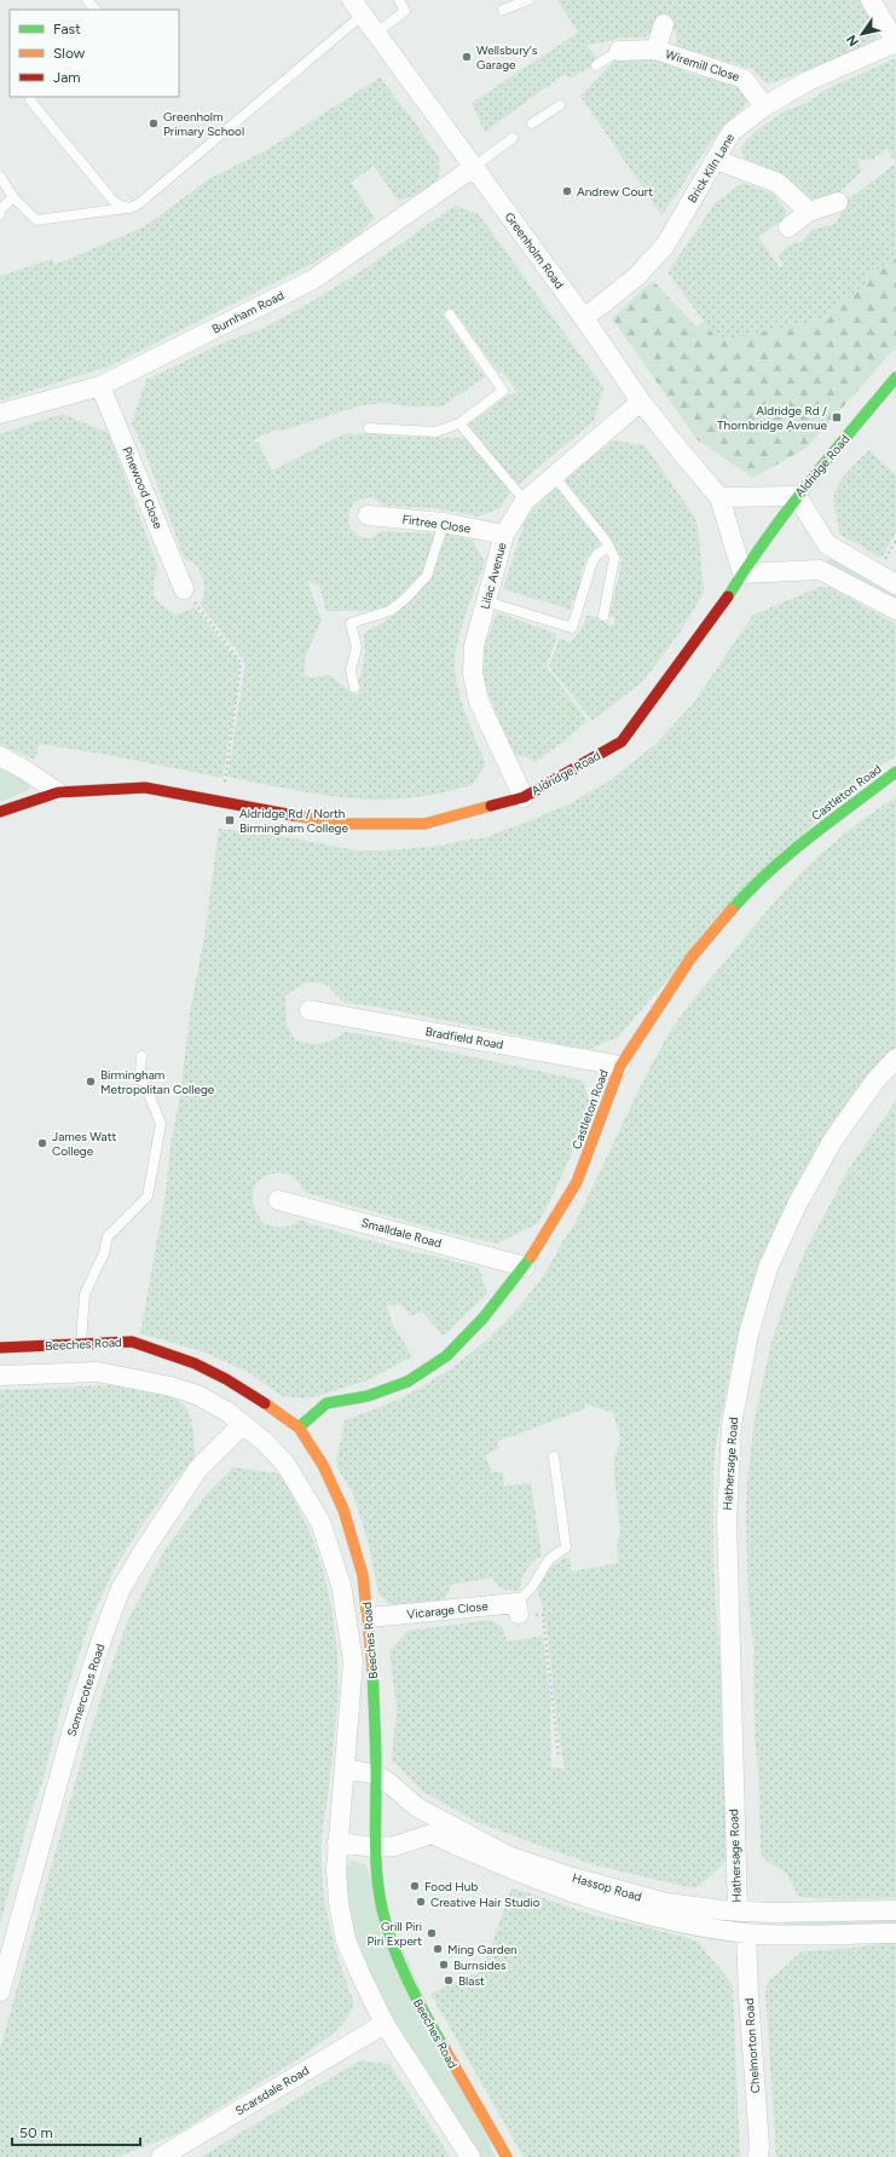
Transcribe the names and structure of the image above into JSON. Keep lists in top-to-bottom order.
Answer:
{
  "streets": {
    "street": [
      "Wiremill Close",
      "Brick Kiln Lane",
      "Greenholm Road",
      "Burnham Road",
      "Aldridge Road",
      "Pinewood Close",
      "Firtree Close",
      "Lilac Avenue",
      "Castleton Road",
      "Bradfield Road",
      "Smalldale Road",
      "Beeches Road",
      "Hathersage Road",
      "Vicarage Close",
      "Somercotes Road",
      "Hassop Road",
      "Chelmorton Road",
      "Scarsdale Road"
    ]
  },
  "crossings": [
    ["Wiremill Close", "Brick Kiln Lane"],
    ["Brick Kiln Lane", "Greenholm Road"],
    ["Greenholm Road", "Burnham Road"],
    ["Greenholm Road", "Aldridge Road"],
    ["Greenholm Road", "Lilac Avenue"],
    ["Burnham Road", "Pinewood Close"],
    ["Aldridge Road", "Lilac Avenue"],
    ["Firtree Close", "Lilac Avenue"],
    ["Castleton Road", "Bradfield Road"],
    ["Castleton Road", "Smalldale Road"],
    ["Castleton Road", "Beeches Road"],
    ["Beeches Road", "Vicarage Close"],
    ["Beeches Road", "Somercotes Road"],
    ["Beeches Road", "Hassop Road"],
    ["Beeches Road", "Scarsdale Road"],
    ["Hathersage Road", "Hassop Road"],
    ["Hassop Road", "Chelmorton Road"]
  ],
  "places": {
    "other": [
      "Wellsbury's Garage",
      "Greenholm Primary School",
      "Andrew Court",
      "Birmingham Metropolitan College",
      "James Watt College",
      "Food Hub",
      "Creative Hair Studio",
      "Grill Piri Piri Expert",
      "Ming Garden",
      "Burnsides",
      "Blast"
    ],
    "transit": ["Aldridge Rd / Thornbridge Avenue", "Aldridge Rd / North Birmingham College"]
  },
  "legend": ["Fast", "Slow", "Jam"],
  "scale_bar": "50 m",
  "north": "bottom left"
}
